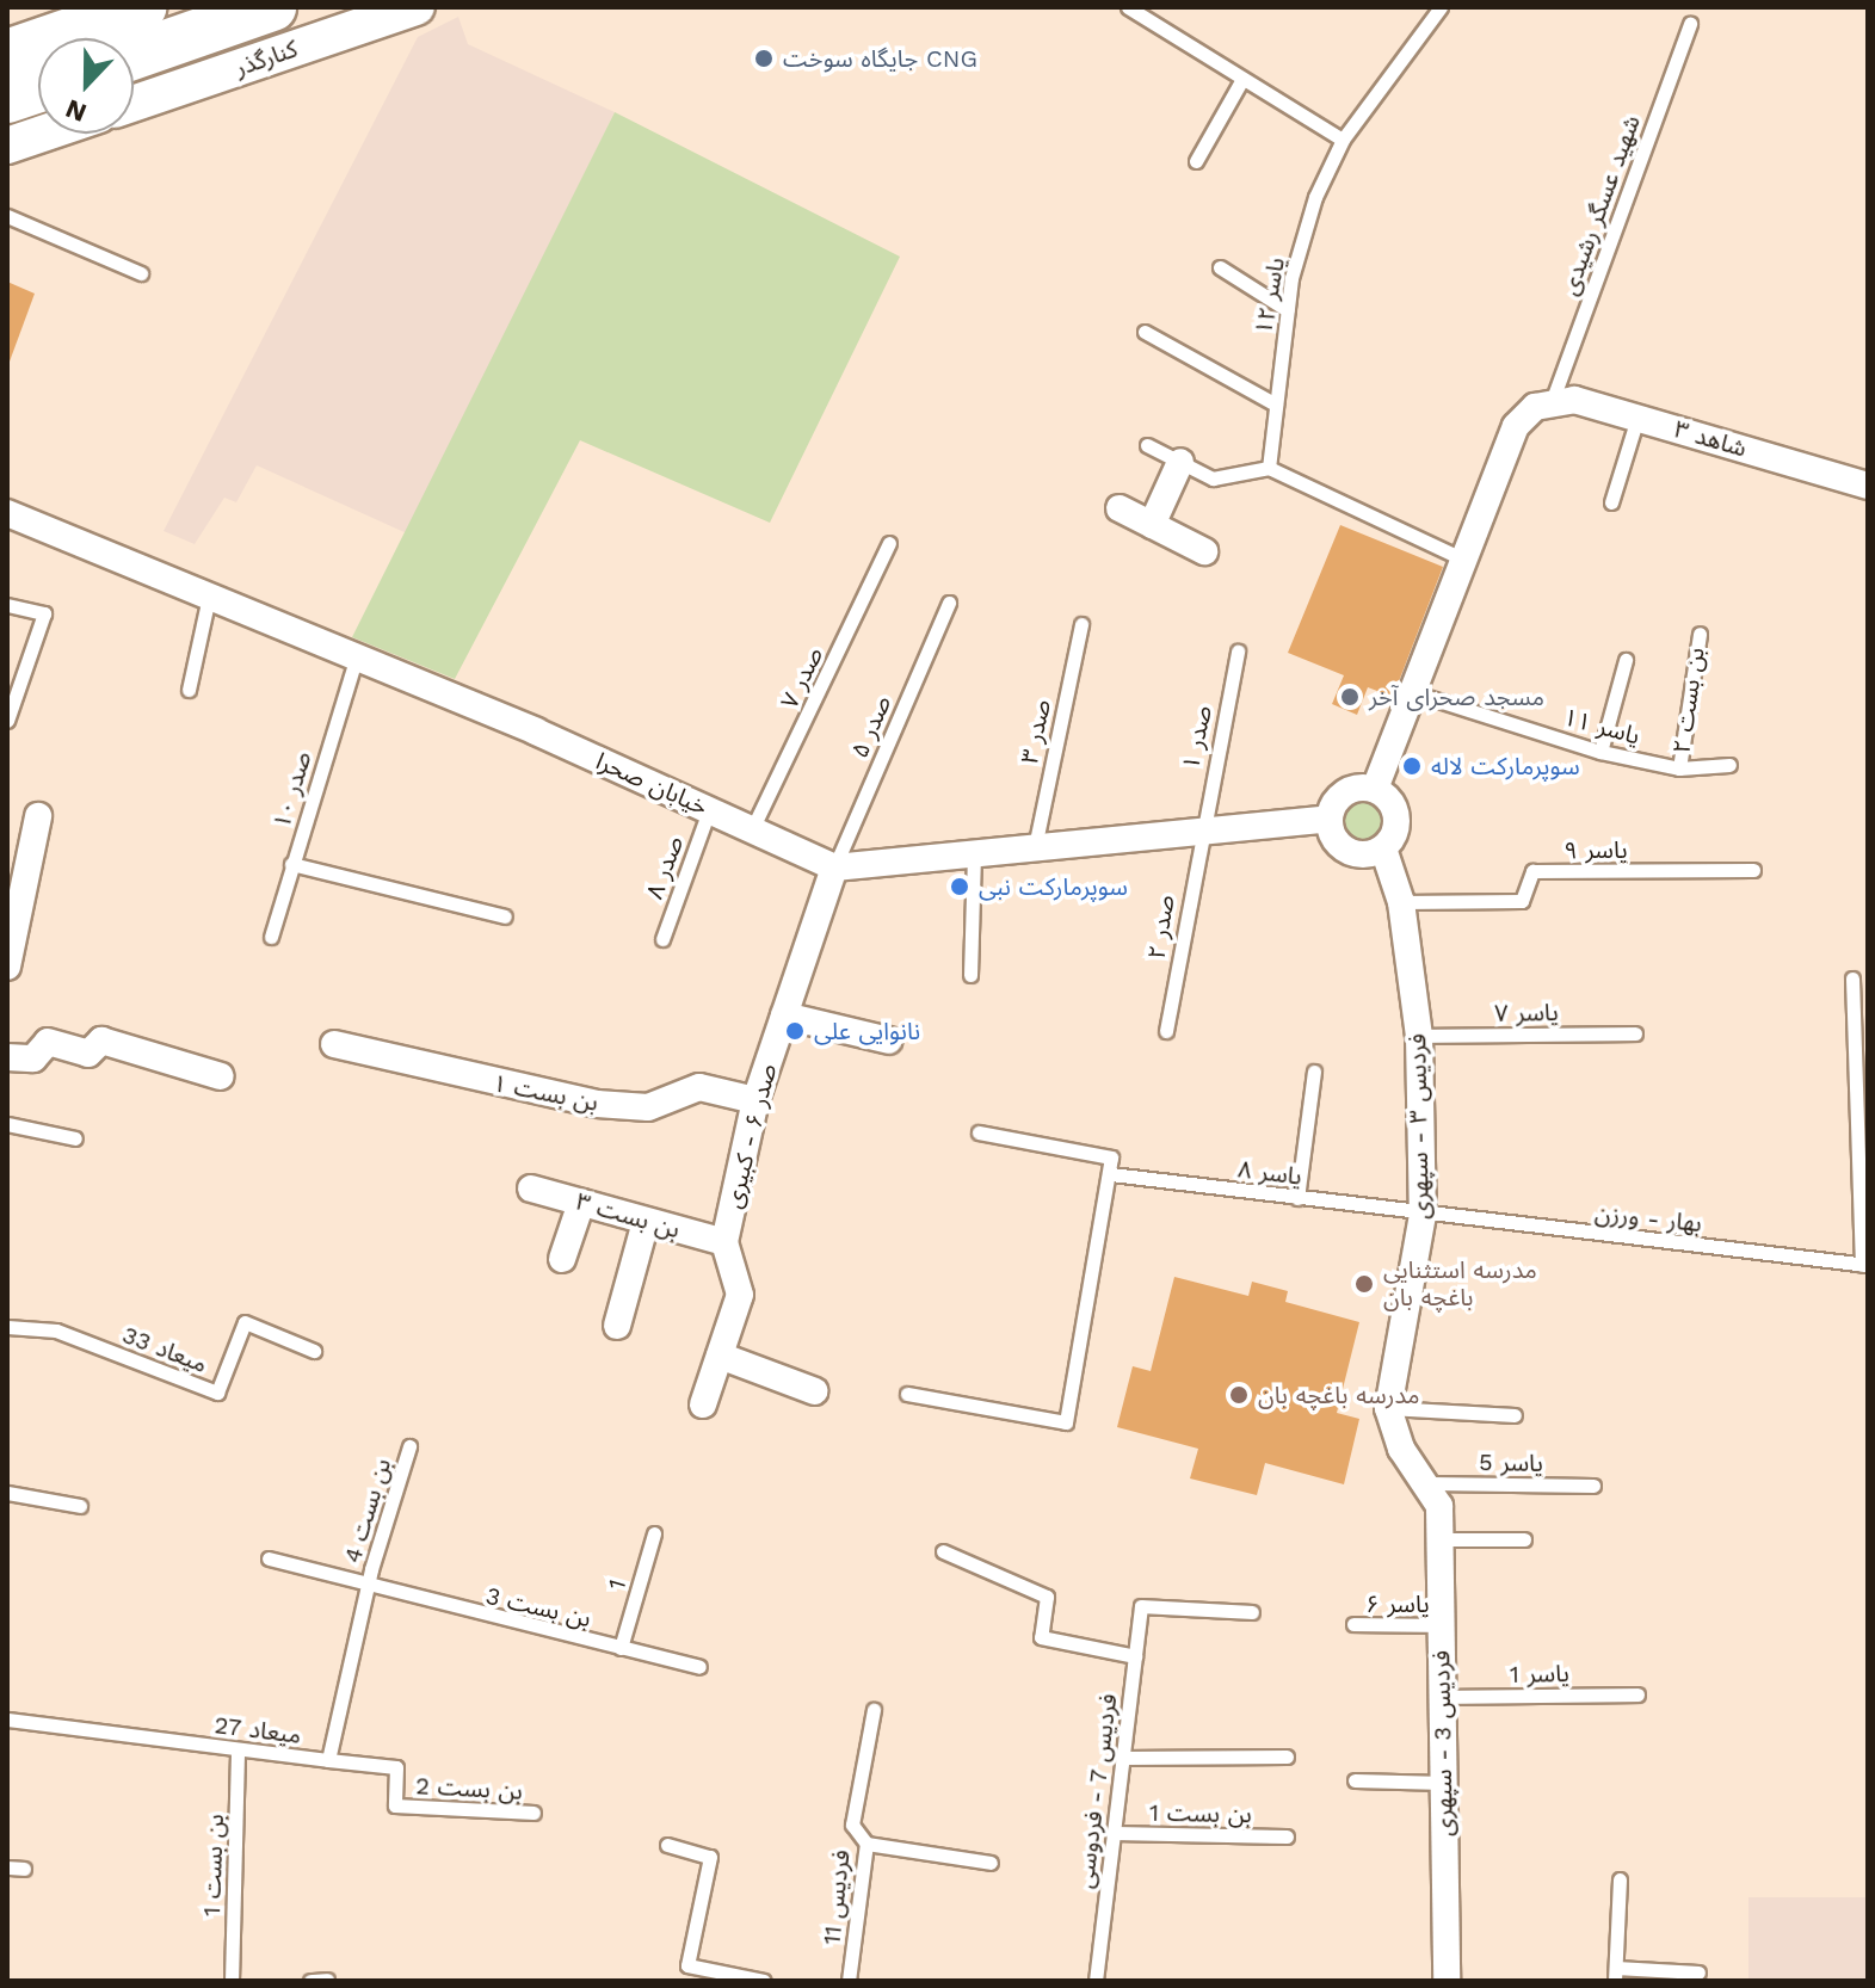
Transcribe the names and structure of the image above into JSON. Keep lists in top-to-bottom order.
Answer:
{
  "streets": {
    "street": [
      "کنارگذر",
      "شاهد ۳",
      "خیابان صحرا",
      "بن بست ۱",
      "فردیس ۳ - سپهری",
      "صدر ۶ - کبیری",
      "بن بست ۳",
      "فردیس 3 - سپهری"
    ],
    "lane": [
      "شهید عسگر رشیدی",
      "یاسر ۱۲",
      "صدر ۷",
      "بن بست ۲",
      "صدر ۵",
      "یاسر ۱۱",
      "صدر ۳",
      "صدر ۱",
      "صدر ۱۰",
      "یاسر ۹",
      "صدر ۸",
      "صدر ۲",
      "یاسر ۷",
      "یاسر ۸",
      "بهار - ورزن",
      "میعاد 33",
      "یاسر 5",
      "بن بست 4",
      "1",
      "یاسر ۶",
      "بن بست 3",
      "یاسر 1",
      "میعاد 27",
      "بن بست 2",
      "فردیس 7 - فردوسی",
      "بن بست 1",
      "فردیس 11"
    ]
  },
  "crossings": [
    ["شهید عسگر رشیدی", "شاهد ۳"],
    ["صدر ۷", "خیابان صحرا"],
    ["بن بست ۲", "یاسر ۱۱"],
    ["صدر ۵", "خیابان صحرا"],
    ["صدر ۵", "صدر ۶ - کبیری"],
    ["صدر ۱", "صدر ۲"],
    ["خیابان صحرا", "صدر ۱۰"],
    ["خیابان صحرا", "صدر ۸"],
    ["خیابان صحرا", "صدر ۶ - کبیری"],
    ["یاسر ۹", "فردیس ۳ - سپهری"],
    ["یاسر ۷", "فردیس ۳ - سپهری"],
    ["بن بست ۱", "صدر ۶ - کبیری"],
    ["فردیس ۳ - سپهری", "یاسر ۸"],
    ["فردیس ۳ - سپهری", "بهار - ورزن"],
    ["صدر ۶ - کبیری", "بن بست ۳"],
    ["یاسر ۸", "بهار - ورزن"],
    ["یاسر 5", "فردیس 3 - سپهری"],
    ["بن بست 4", "بن بست 3"],
    ["بن بست 4", "میعاد 27"],
    ["1", "بن بست 3"],
    ["یاسر ۶", "فردیس 3 - سپهری"],
    ["بن بست 3", "میعاد 27"],
    ["یاسر 1", "فردیس 3 - سپهری"],
    ["میعاد 27", "بن بست 2"],
    ["میعاد 27", "بن بست 1"],
    ["فردیس 7 - فردوسی", "بن بست 1"]
  ],
  "places": [
    "جایگاه سوخت CNG",
    "مسجد صحرای آخر",
    "سوپرمارکت لاله",
    "سوپرمارکت نبی",
    "نانوایی علی",
    "مدرسه استثنایی باغچه بان",
    "مدرسه باغچه بان"
  ],
  "north": "bottom"
}
